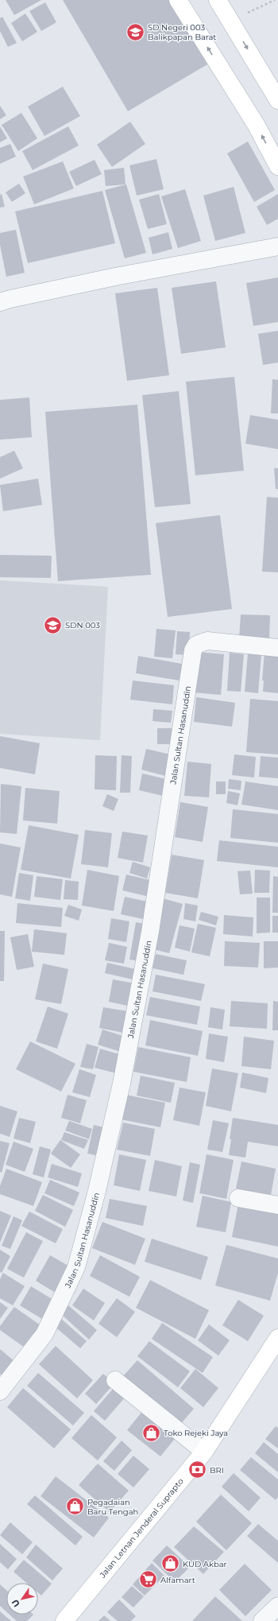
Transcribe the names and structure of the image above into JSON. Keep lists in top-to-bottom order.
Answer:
{
  "streets": {
    "main road": ["Jalan Letnan Jenderal Suprapto"],
    "street": ["Jalan Sultan Hasanuddin"]
  },
  "places": {
    "school or university": ["SD Negeri 003 Balikpapan Barat", "SDN 003"],
    "shop": ["Toko Rejeki Jaya", "Pegadaian Baru Tengah", "KUD Akbar"],
    "bank": ["BRI"],
    "supermarket": ["Alfamart"]
  },
  "north": "bottom left"
}
